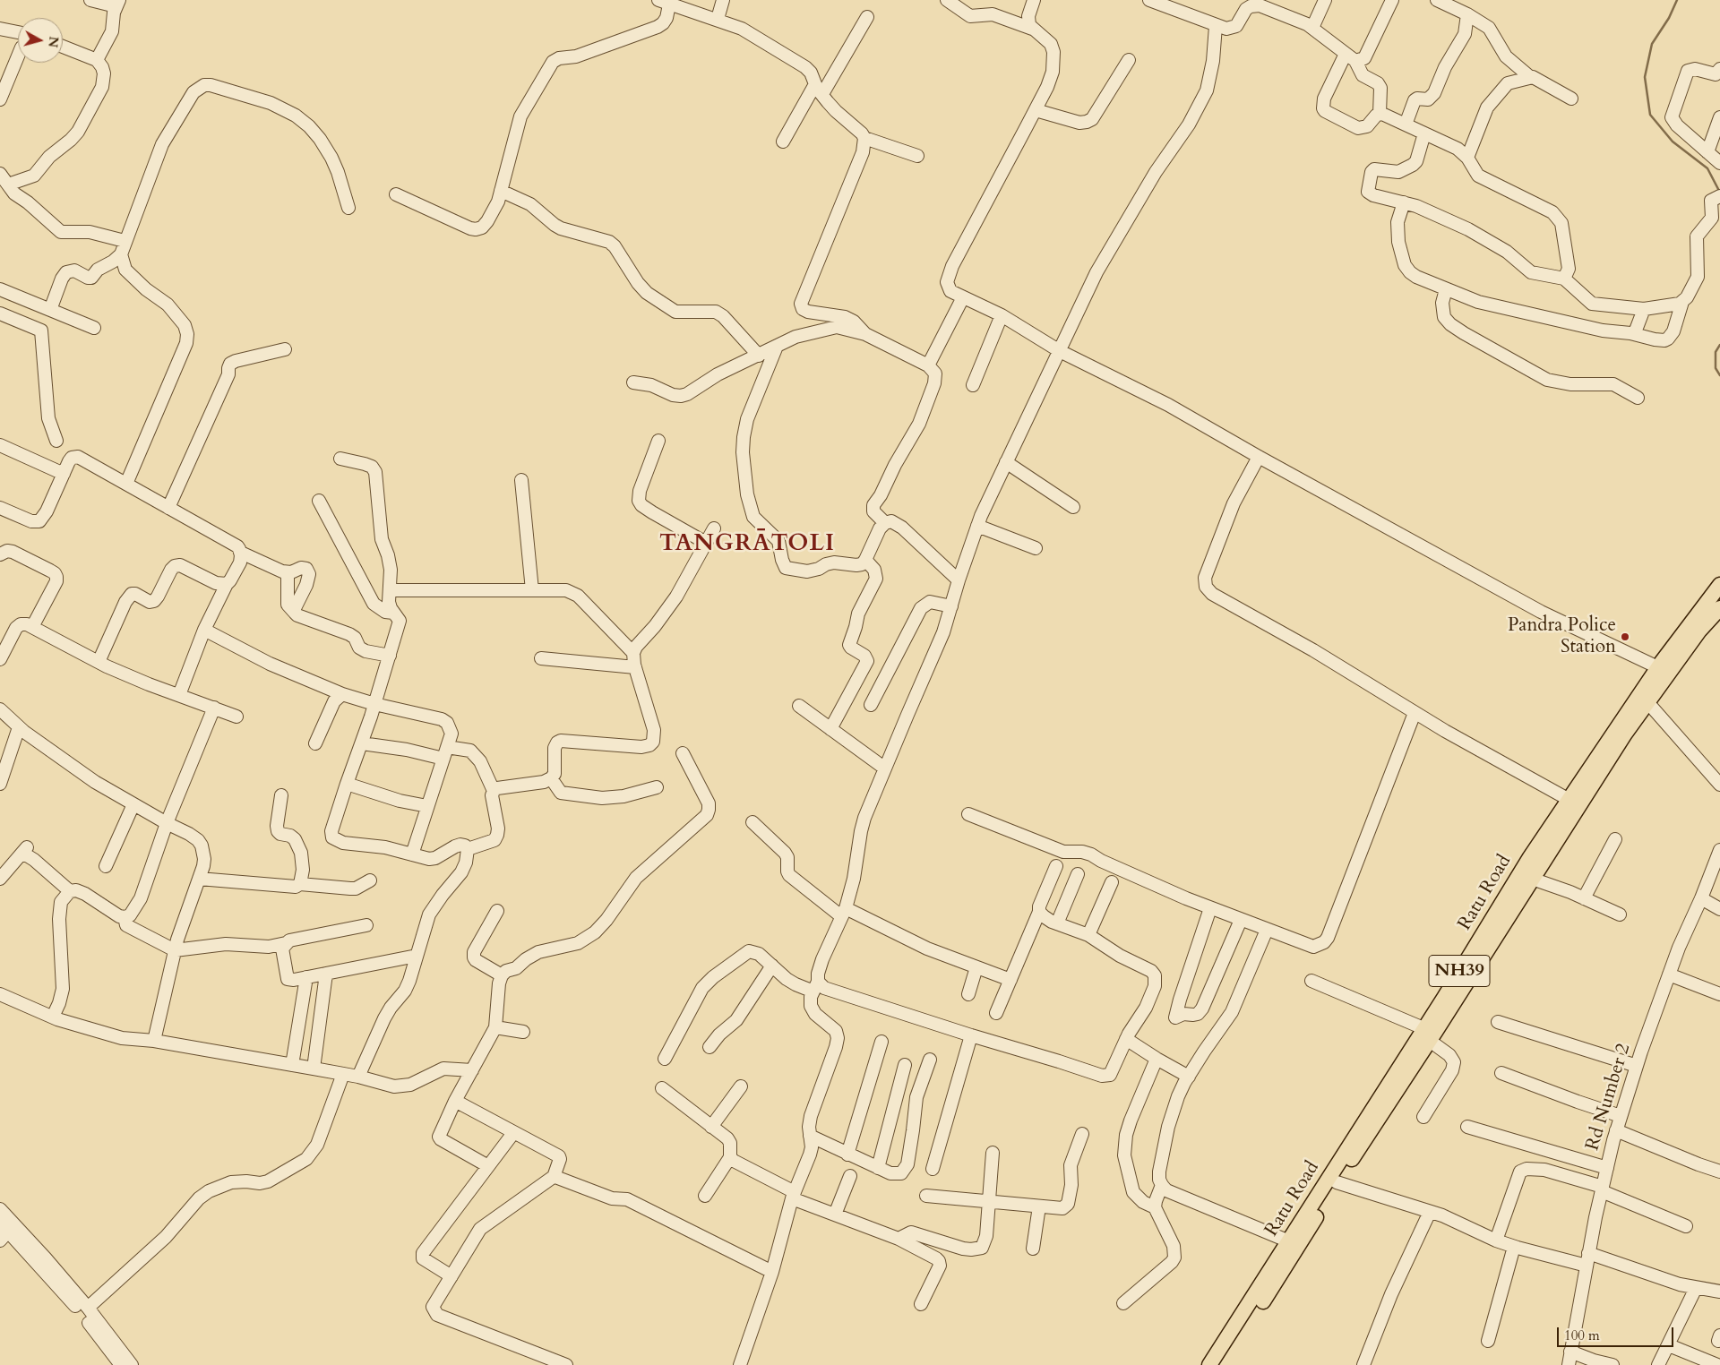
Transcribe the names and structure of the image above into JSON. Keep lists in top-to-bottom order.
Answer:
{
  "streets": {
    "main road": ["Ratu Road", "NH39"],
    "street": ["Rd Number 2"]
  },
  "districts": ["TANGRĀTOLI"],
  "places": ["Pandra Police Station"],
  "scale_bar": "100 m",
  "north": "right"
}
